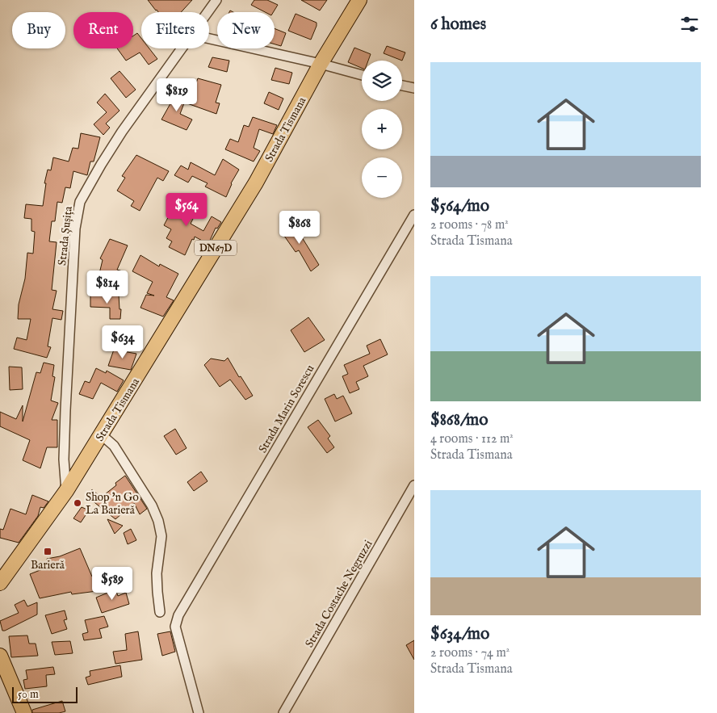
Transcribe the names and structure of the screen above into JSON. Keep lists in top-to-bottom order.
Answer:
{
  "streets": {
    "main road": ["Strada Tismana", "DN67D"],
    "street": ["Strada Șușița", "Strada Marin Sorescu", "Strada Costache Negruzzi"]
  },
  "crossings": [
    ["Strada Tismana", "Strada Șușița"]
  ],
  "places": {
    "other": ["Shop 'n Go La Barieră"],
    "transit": ["Barieră"]
  },
  "scale_bar": "50 m",
  "page": {
    "heading": "6 homes",
    "chip": [
      "Buy",
      "Rent",
      "Filters",
      "New"
    ],
    "list": [
      {
        "name": "$564/mo",
        "note": "2 rooms · 78 m² · Strada Tismana"
      },
      {
        "name": "$868/mo",
        "note": "4 rooms · 112 m² · Strada Tismana"
      },
      {
        "name": "$634/mo",
        "note": "2 rooms · 74 m² · Strada Tismana"
      }
    ],
    "map_buttons": ["+", "−"],
    "price": [
      "$819",
      "$564",
      "$868",
      "$814",
      "$634",
      "$589"
    ],
    "scale": "50 m"
  }
}
